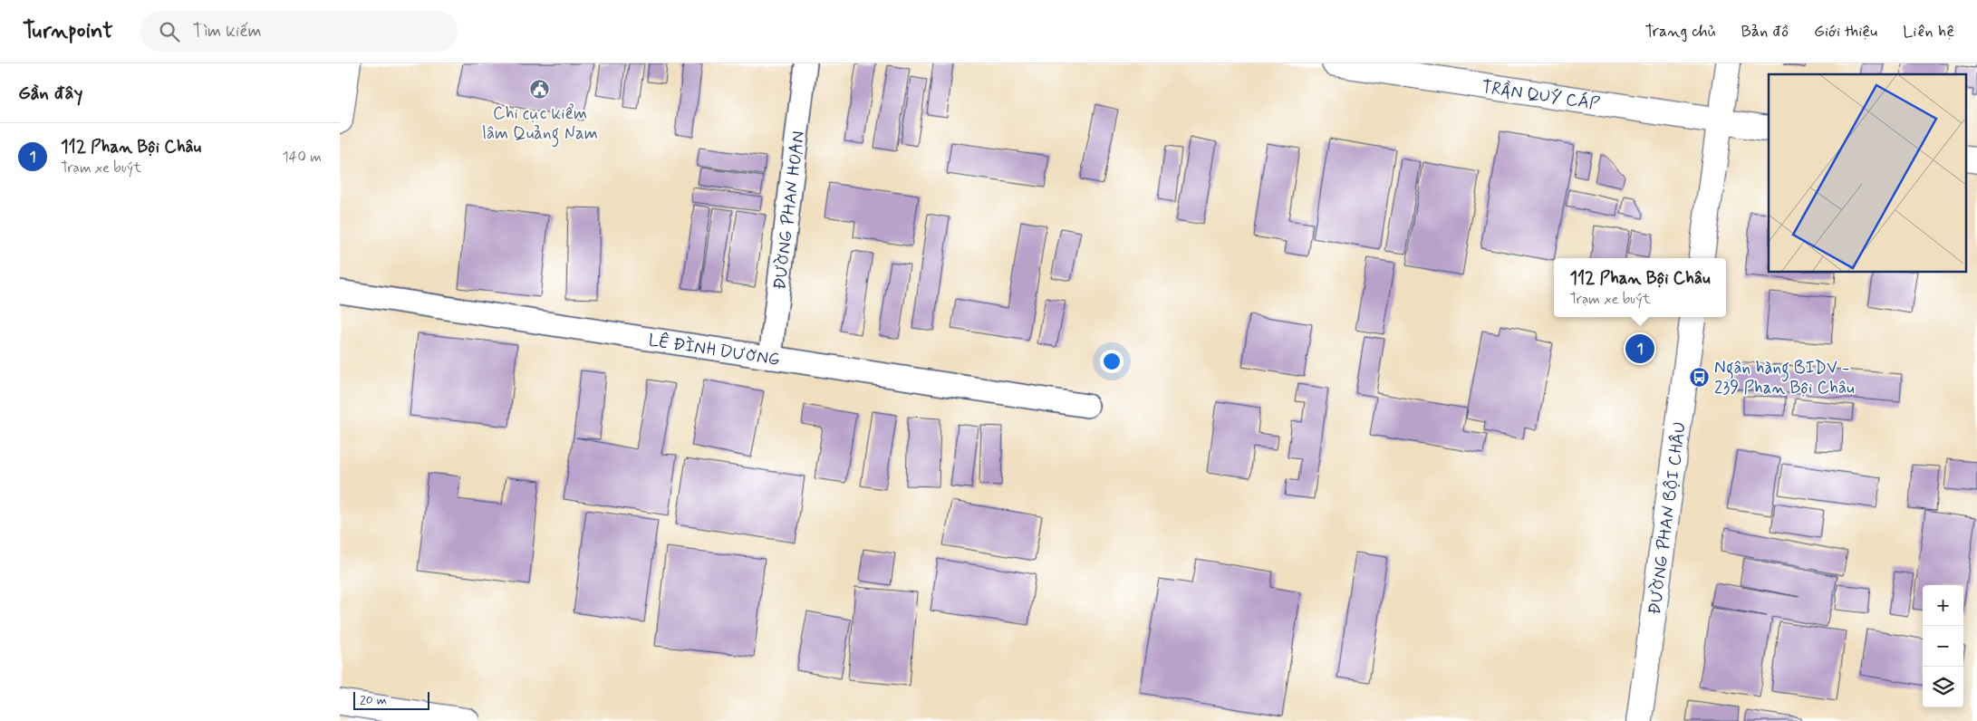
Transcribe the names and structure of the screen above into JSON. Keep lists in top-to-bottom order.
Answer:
{
  "streets": {
    "main road": ["TRẦN QUÝ CÁP", "ĐƯỜNG PHAN BỘI CHÂU"],
    "street": ["ĐƯỜNG PHAN HOAN", "LÊ ĐÌNH DƯƠNG"]
  },
  "crossings": [
    ["ĐƯỜNG PHAN HOAN", "LÊ ĐÌNH DƯƠNG"]
  ],
  "places": {
    "public building": ["Chi cục kiểm lâm Quảng Nam"],
    "bus stop": ["Ngân hàng BIDV - 239 Phan Bội Châu"]
  },
  "scale_bar": "20 m",
  "page": {
    "header": "Turnpoint",
    "search": "Tìm kiếm",
    "nav": [
      "Trang chủ",
      "Bản đồ",
      "Giới thiệu",
      "Liên hệ"
    ],
    "heading": "Gần đây",
    "list": [
      {
        "mark": "1",
        "name": "112 Phan Bội Châu",
        "note": "Trạm xe buýt",
        "value": "140 m"
      }
    ],
    "popup": ["112 Phan Bội Châu", "Trạm xe buýt"],
    "pins": "1",
    "map_buttons": ["+", "−"],
    "scale": "20 m"
  }
}
